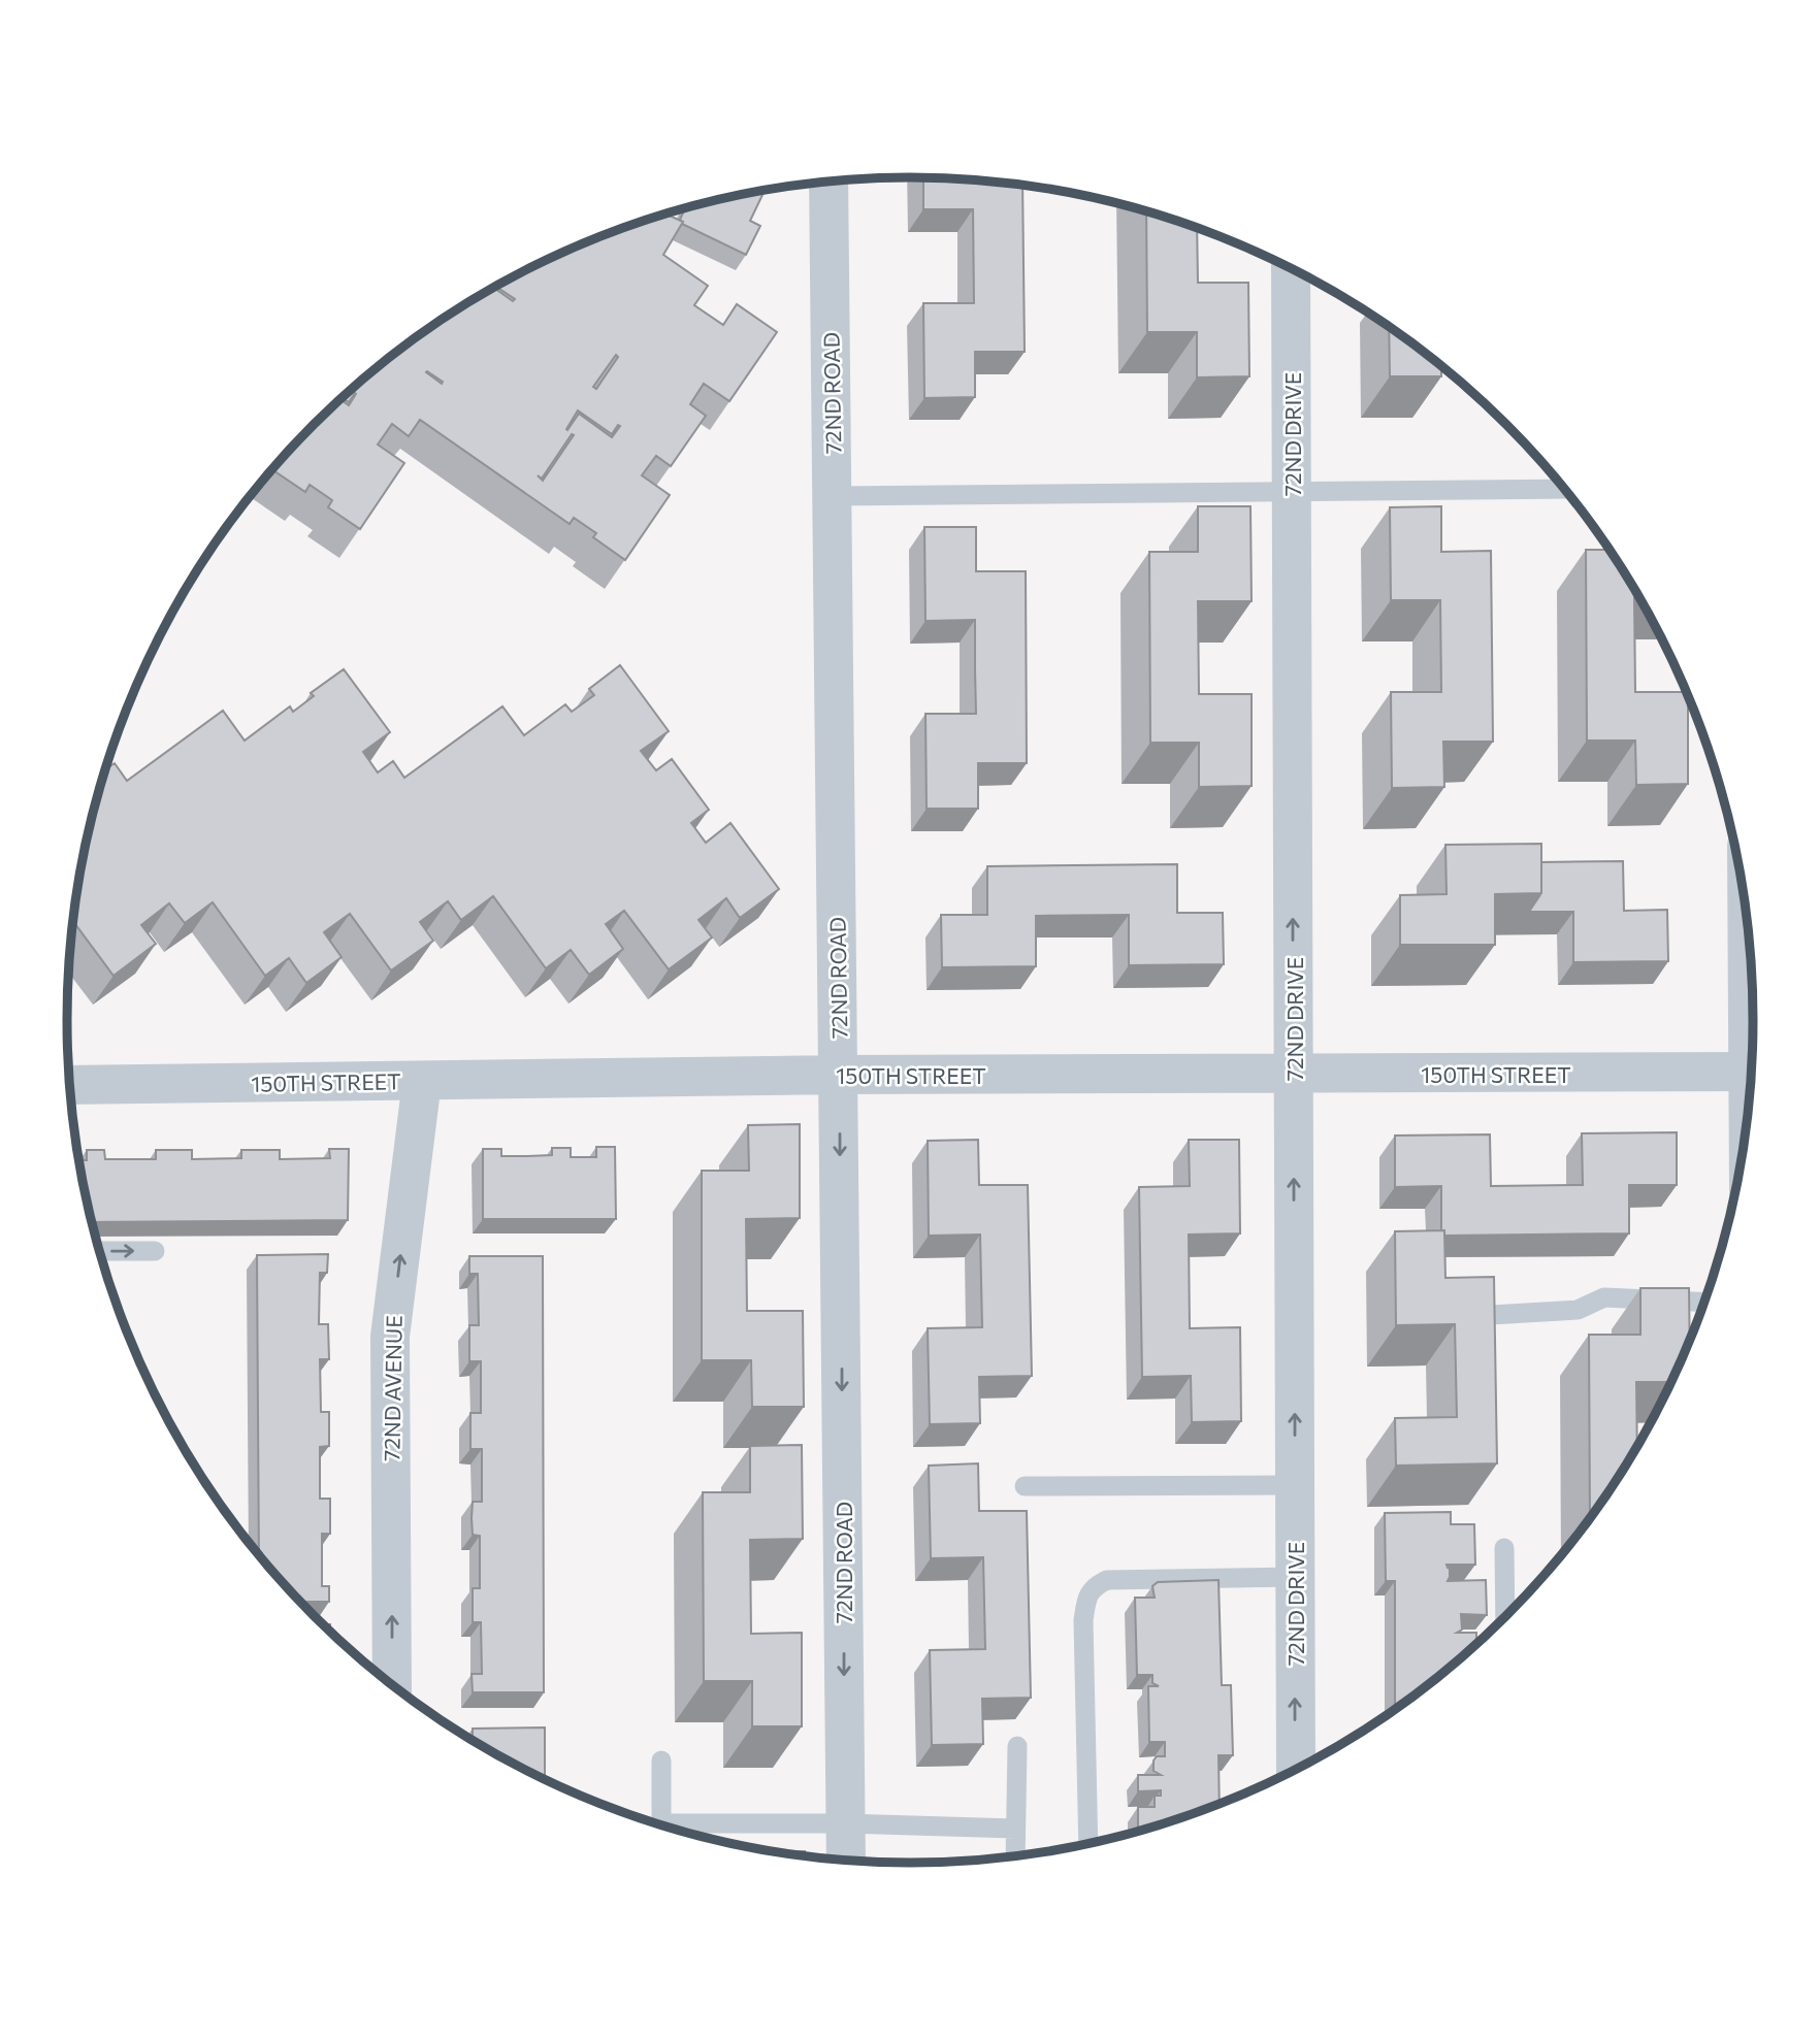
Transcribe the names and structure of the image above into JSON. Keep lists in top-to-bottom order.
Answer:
{
  "streets": {
    "street": [
      "72ND ROAD",
      "72ND DRIVE",
      "150TH STREET",
      "72ND AVENUE"
    ]
  },
  "crossings": [
    ["72ND ROAD", "150TH STREET"],
    ["72ND DRIVE", "150TH STREET"],
    ["150TH STREET", "72ND AVENUE"]
  ],
  "one_way": ["72ND ROAD", "72ND DRIVE", "72ND AVENUE"]
}
